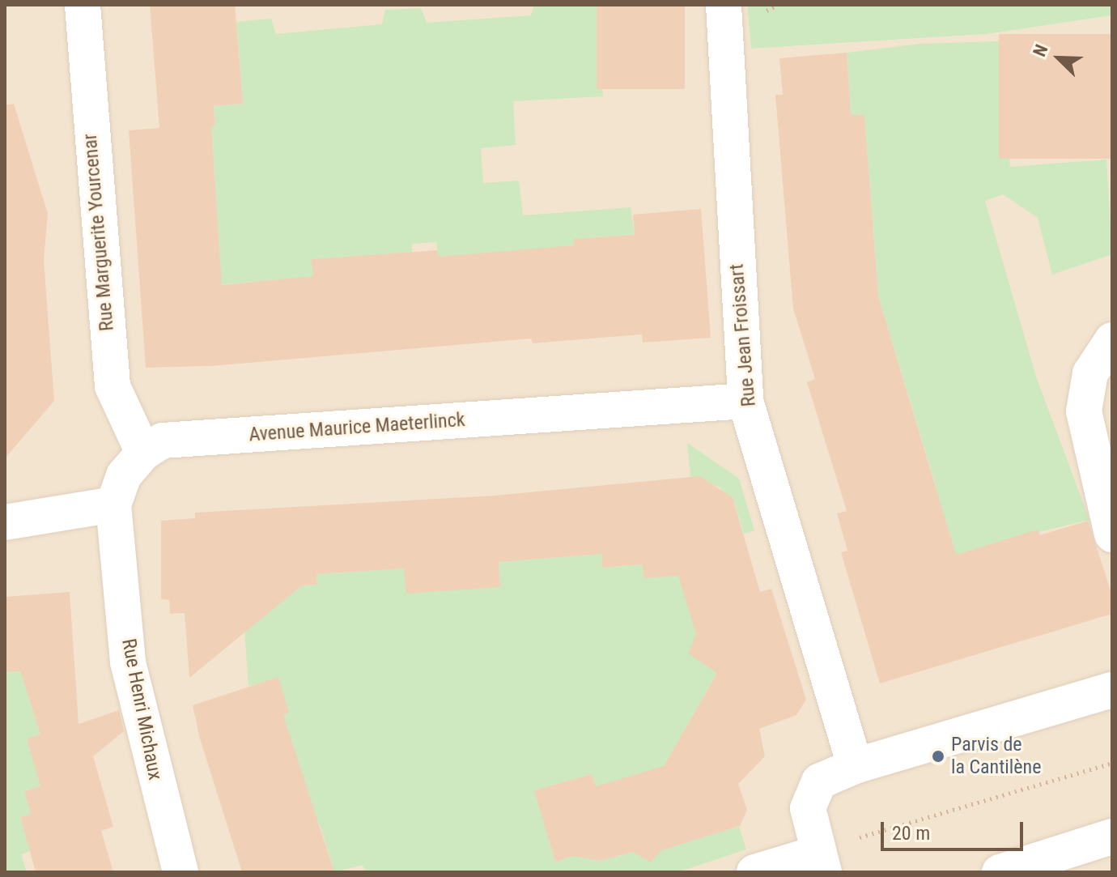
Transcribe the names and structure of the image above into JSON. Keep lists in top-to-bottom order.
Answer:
{
  "streets": {
    "street": [
      "Rue Marguerite Yourcenar",
      "Rue Jean Froissart",
      "Avenue Maurice Maeterlinck",
      "Rue Henri Michaux"
    ]
  },
  "crossings": [
    ["Rue Marguerite Yourcenar", "Avenue Maurice Maeterlinck"],
    ["Rue Jean Froissart", "Avenue Maurice Maeterlinck"],
    ["Avenue Maurice Maeterlinck", "Rue Henri Michaux"]
  ],
  "places": ["Parvis de la Cantilène"],
  "scale_bar": "20 m",
  "north": "top left"
}
